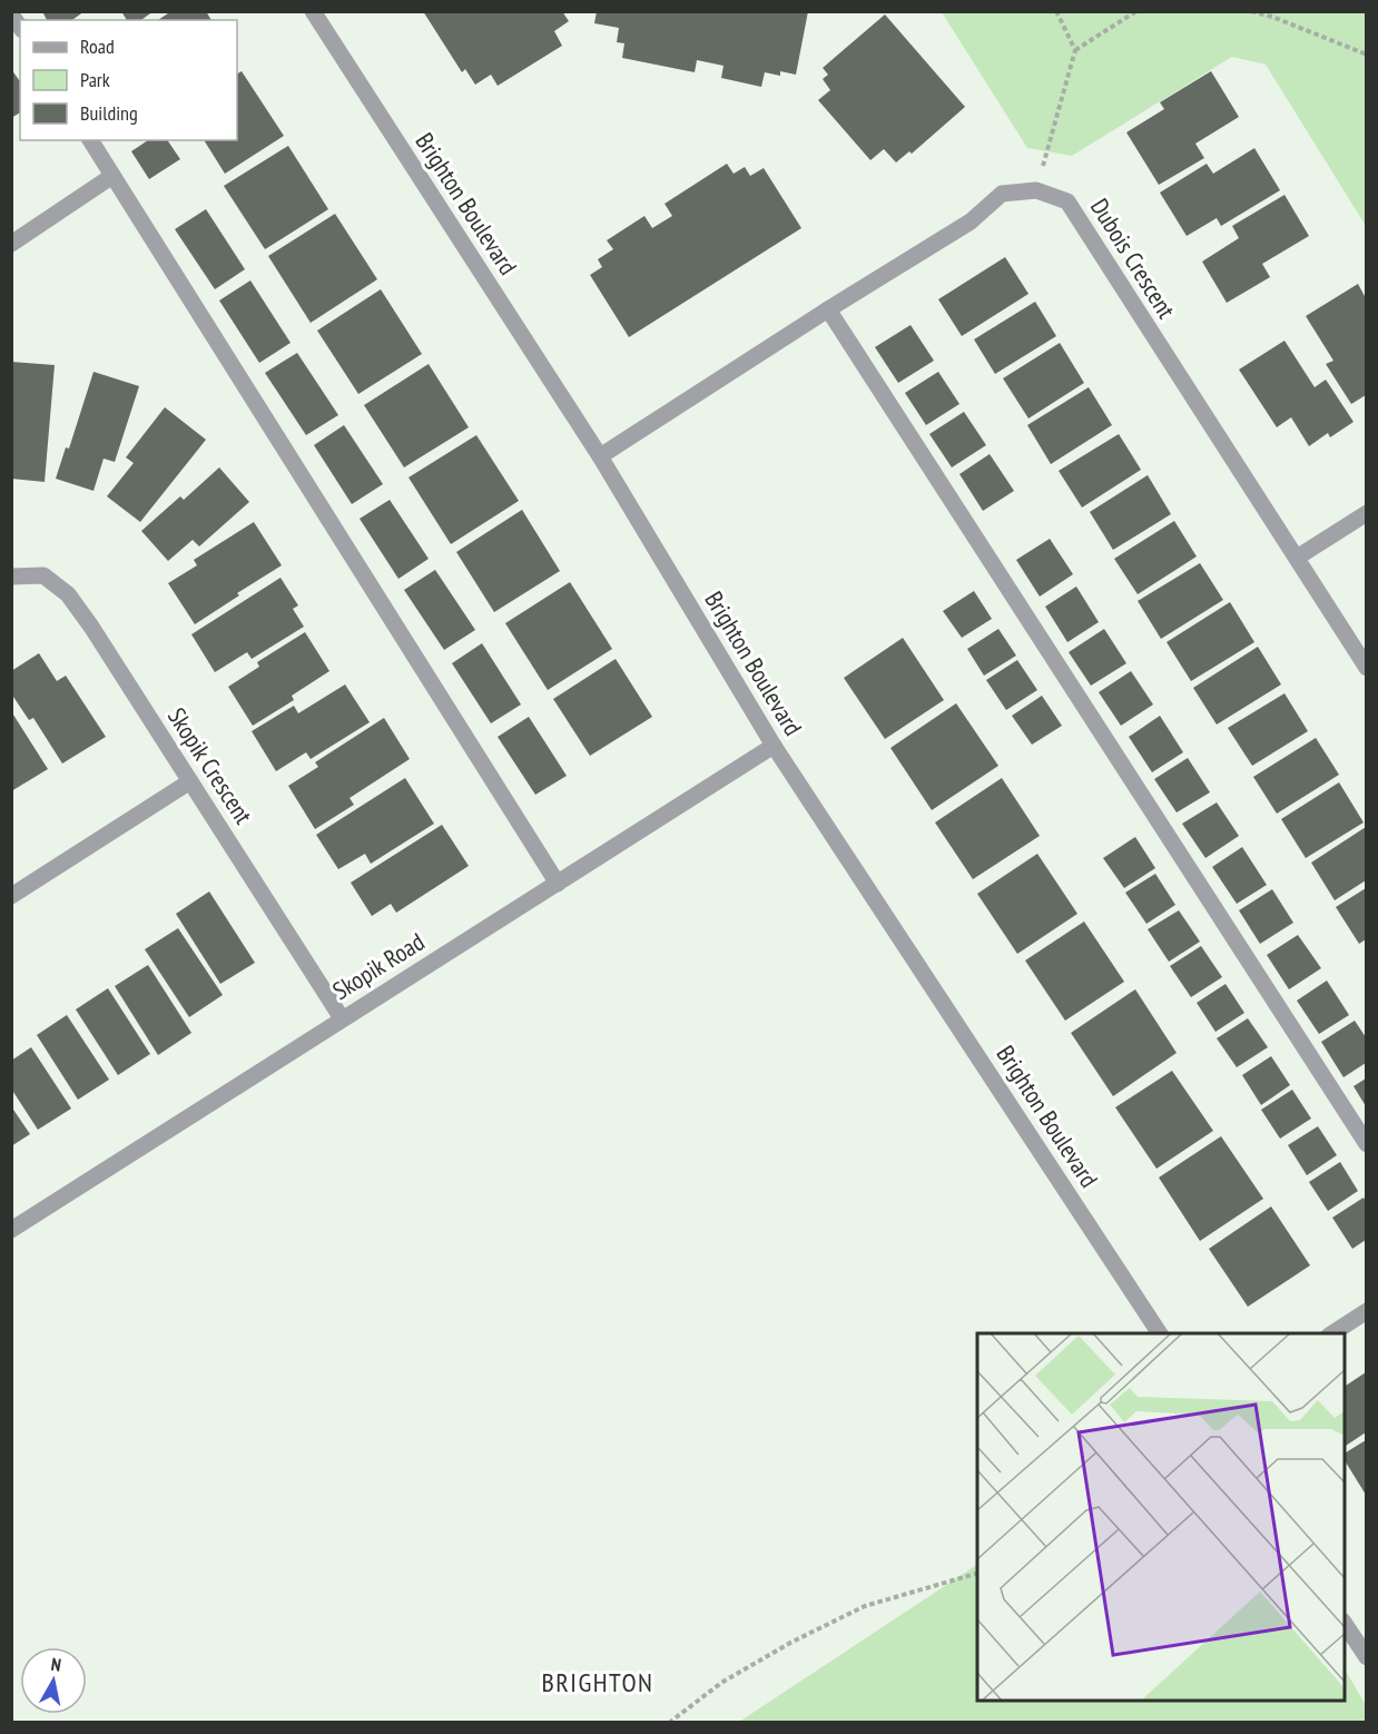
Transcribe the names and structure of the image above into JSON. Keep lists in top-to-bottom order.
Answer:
{
  "streets": {
    "street": [
      "Brighton Boulevard",
      "Dubois Crescent",
      "Skopik Crescent",
      "Skopik Road"
    ]
  },
  "crossings": [
    ["Brighton Boulevard", "Dubois Crescent"],
    ["Brighton Boulevard", "Skopik Road"],
    ["Skopik Crescent", "Skopik Road"]
  ],
  "districts": ["BRIGHTON"],
  "legend": ["Road", "Park", "Building"],
  "north": "top"
}
